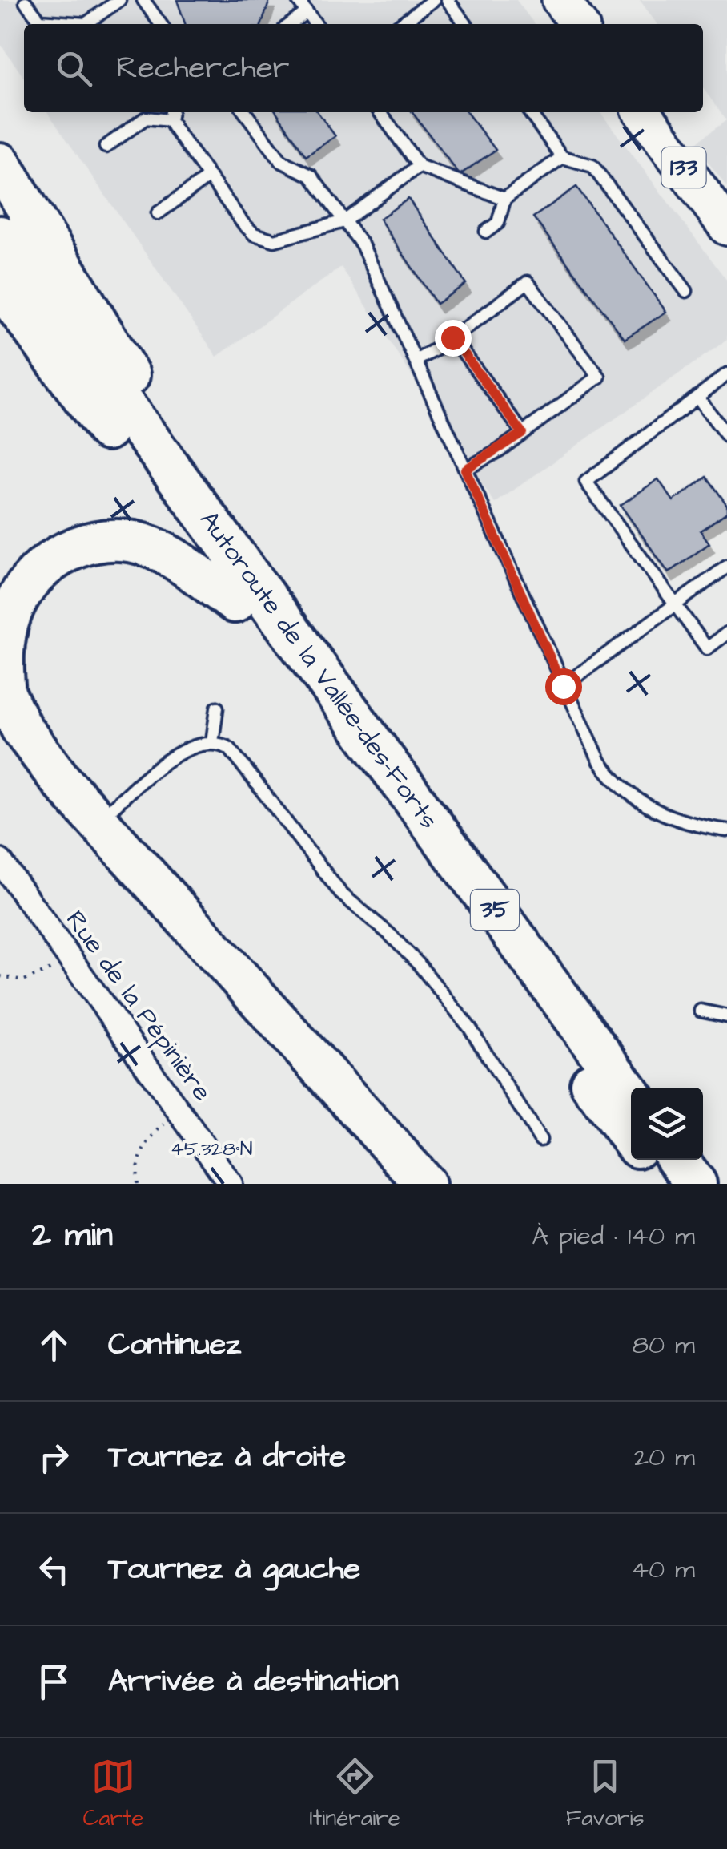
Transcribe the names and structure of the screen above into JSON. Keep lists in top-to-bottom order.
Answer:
{
  "streets": {
    "highway": ["Autoroute de la Vallée-des-Forts", "35"],
    "main road": ["133"],
    "street": ["Rue de la Pépinière"]
  },
  "page": {
    "search": "Rechercher",
    "heading": ["2 min", "À pied · 140 m"],
    "list": [
      ["Continuez", "80 m"],
      ["Tournez à droite", "20 m"],
      ["Tournez à gauche", "40 m"],
      "Arrivée à destination"
    ],
    "nav": ["Carte", "Itinéraire", "Favoris"]
  },
  "coordinates": ["45.328°N"]
}
